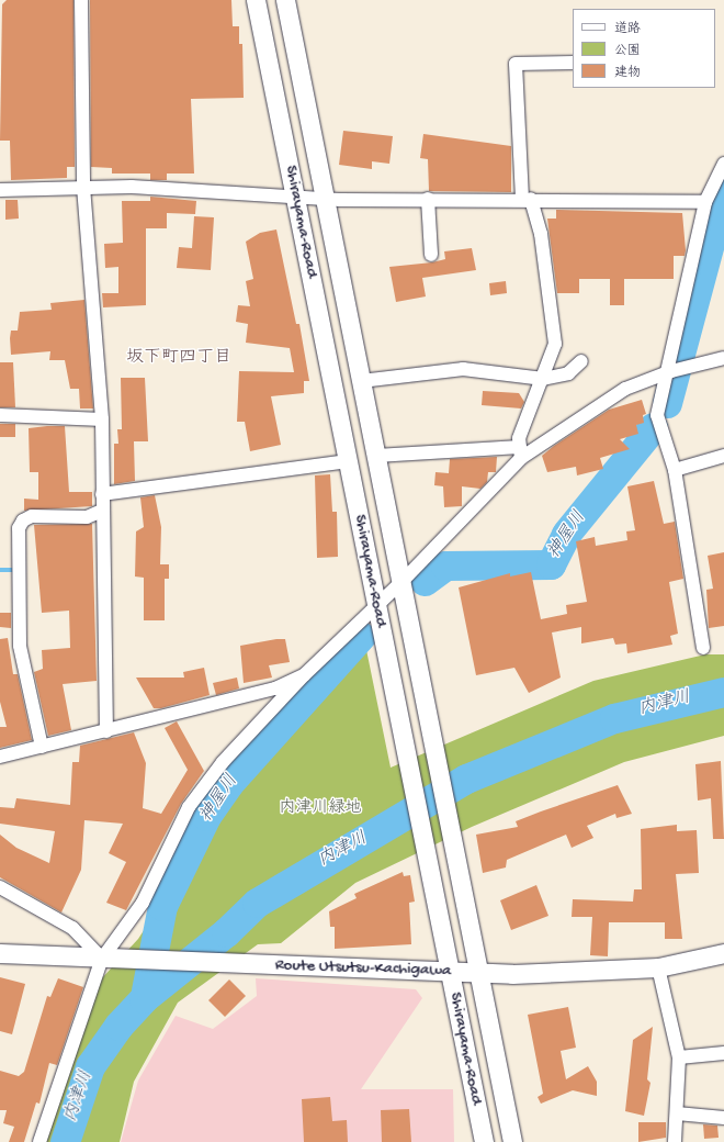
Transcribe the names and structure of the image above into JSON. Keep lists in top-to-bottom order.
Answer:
{
  "streets": {
    "street": ["Shirayama-Road", "Route Utsutsu-Kachigawa"]
  },
  "crossings": [
    ["Shirayama-Road", "Route Utsutsu-Kachigawa"]
  ],
  "districts": ["坂下町四丁目"],
  "water": ["神屋川", "内津川"],
  "parks": ["内津川緑地"],
  "legend": ["道路", "公園", "建物"]
}
